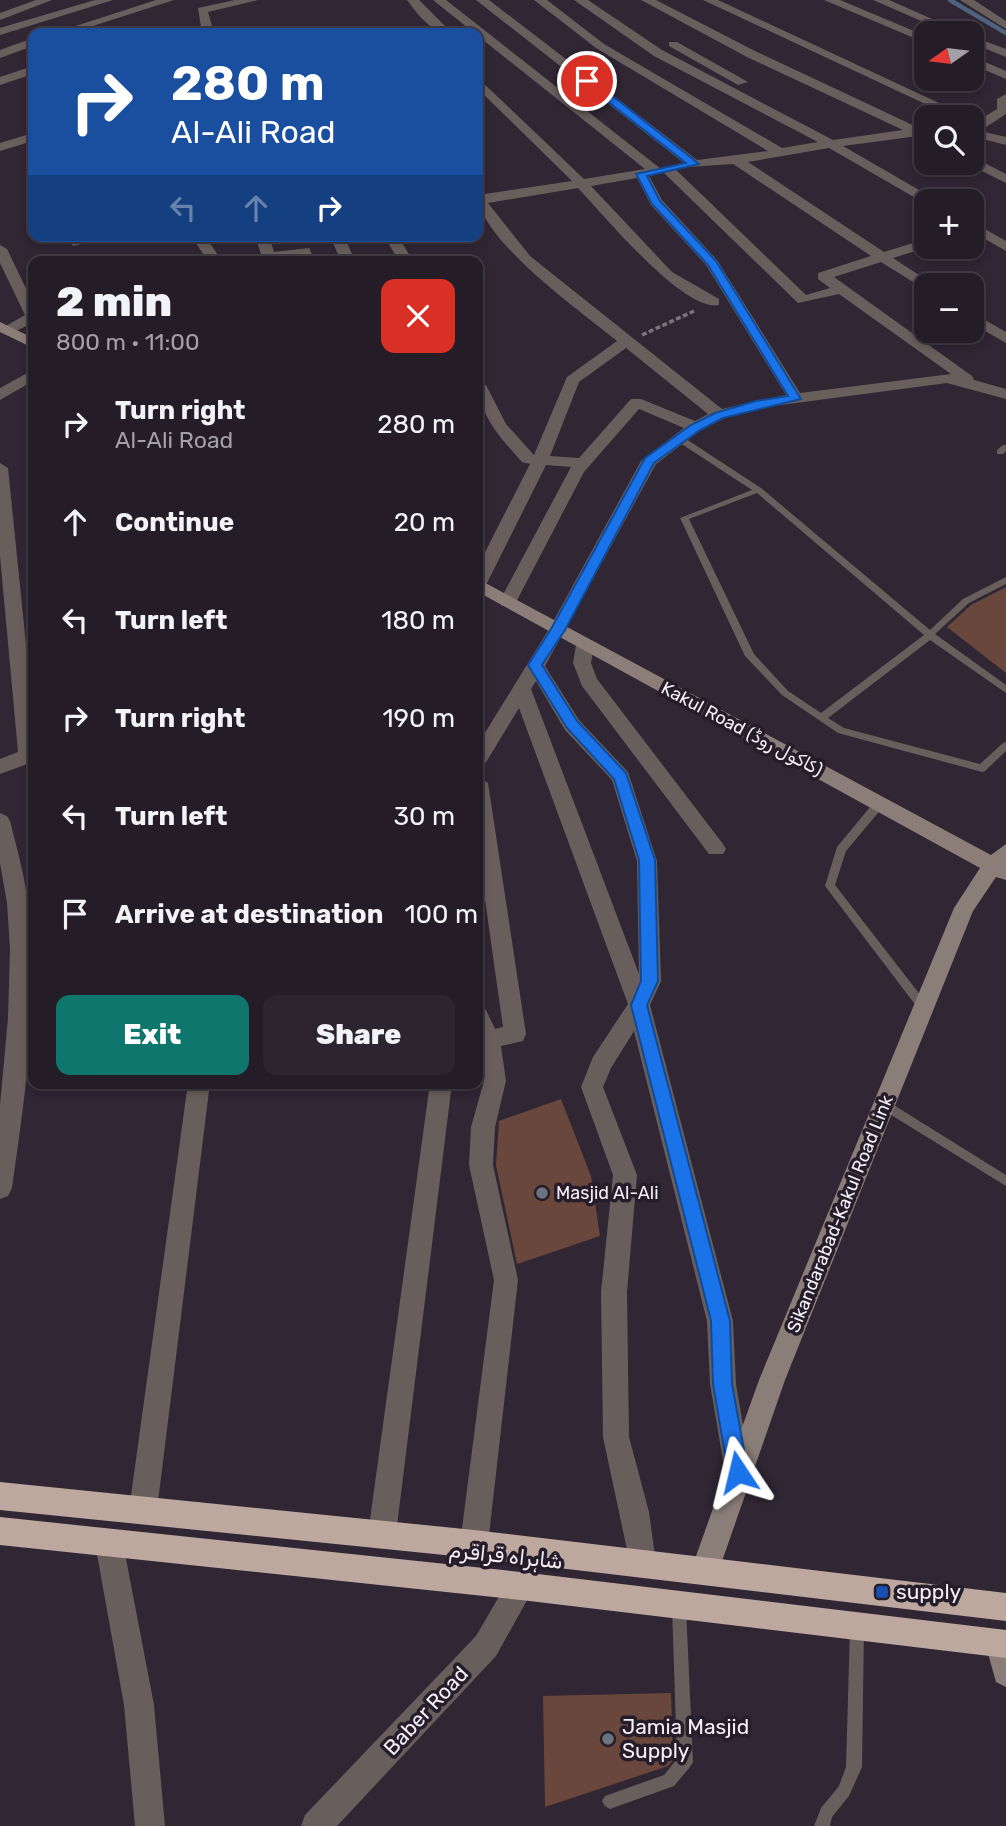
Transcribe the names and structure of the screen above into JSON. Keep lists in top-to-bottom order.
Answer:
{
  "streets": {
    "highway": ["شاہراہ قراقرم"],
    "main road": ["Kakul Road (کاکول روڈ)", "Sikandarabad-Kakul Road Link"],
    "street": ["Baber Road"]
  },
  "crossings": [
    ["Kakul Road (کاکول روڈ)", "Sikandarabad-Kakul Road Link"],
    ["Sikandarabad-Kakul Road Link", "شاہراہ قراقرم"],
    ["شاہراہ قراقرم", "Baber Road"]
  ],
  "places": {
    "other": ["Masjid Al-Ali", "Jamia Masjid Supply"],
    "transit": ["supply"]
  },
  "north": "left",
  "page": {
    "map_buttons": ["+", "−"],
    "turn": ["280 m", "Al-Ali Road"],
    "heading": ["2 min", "800 m · 11:00"],
    "list": [
      {
        "name": "Turn right",
        "note": "Al-Ali Road",
        "value": "280 m"
      },
      {
        "name": "Continue",
        "value": "20 m"
      },
      {
        "name": "Turn left",
        "value": "180 m"
      },
      {
        "name": "Turn right",
        "value": "190 m"
      },
      {
        "name": "Turn left",
        "value": "30 m"
      },
      {
        "name": "Arrive at destination",
        "value": "100 m"
      }
    ],
    "buttons": ["Exit", "Share"]
  }
}
